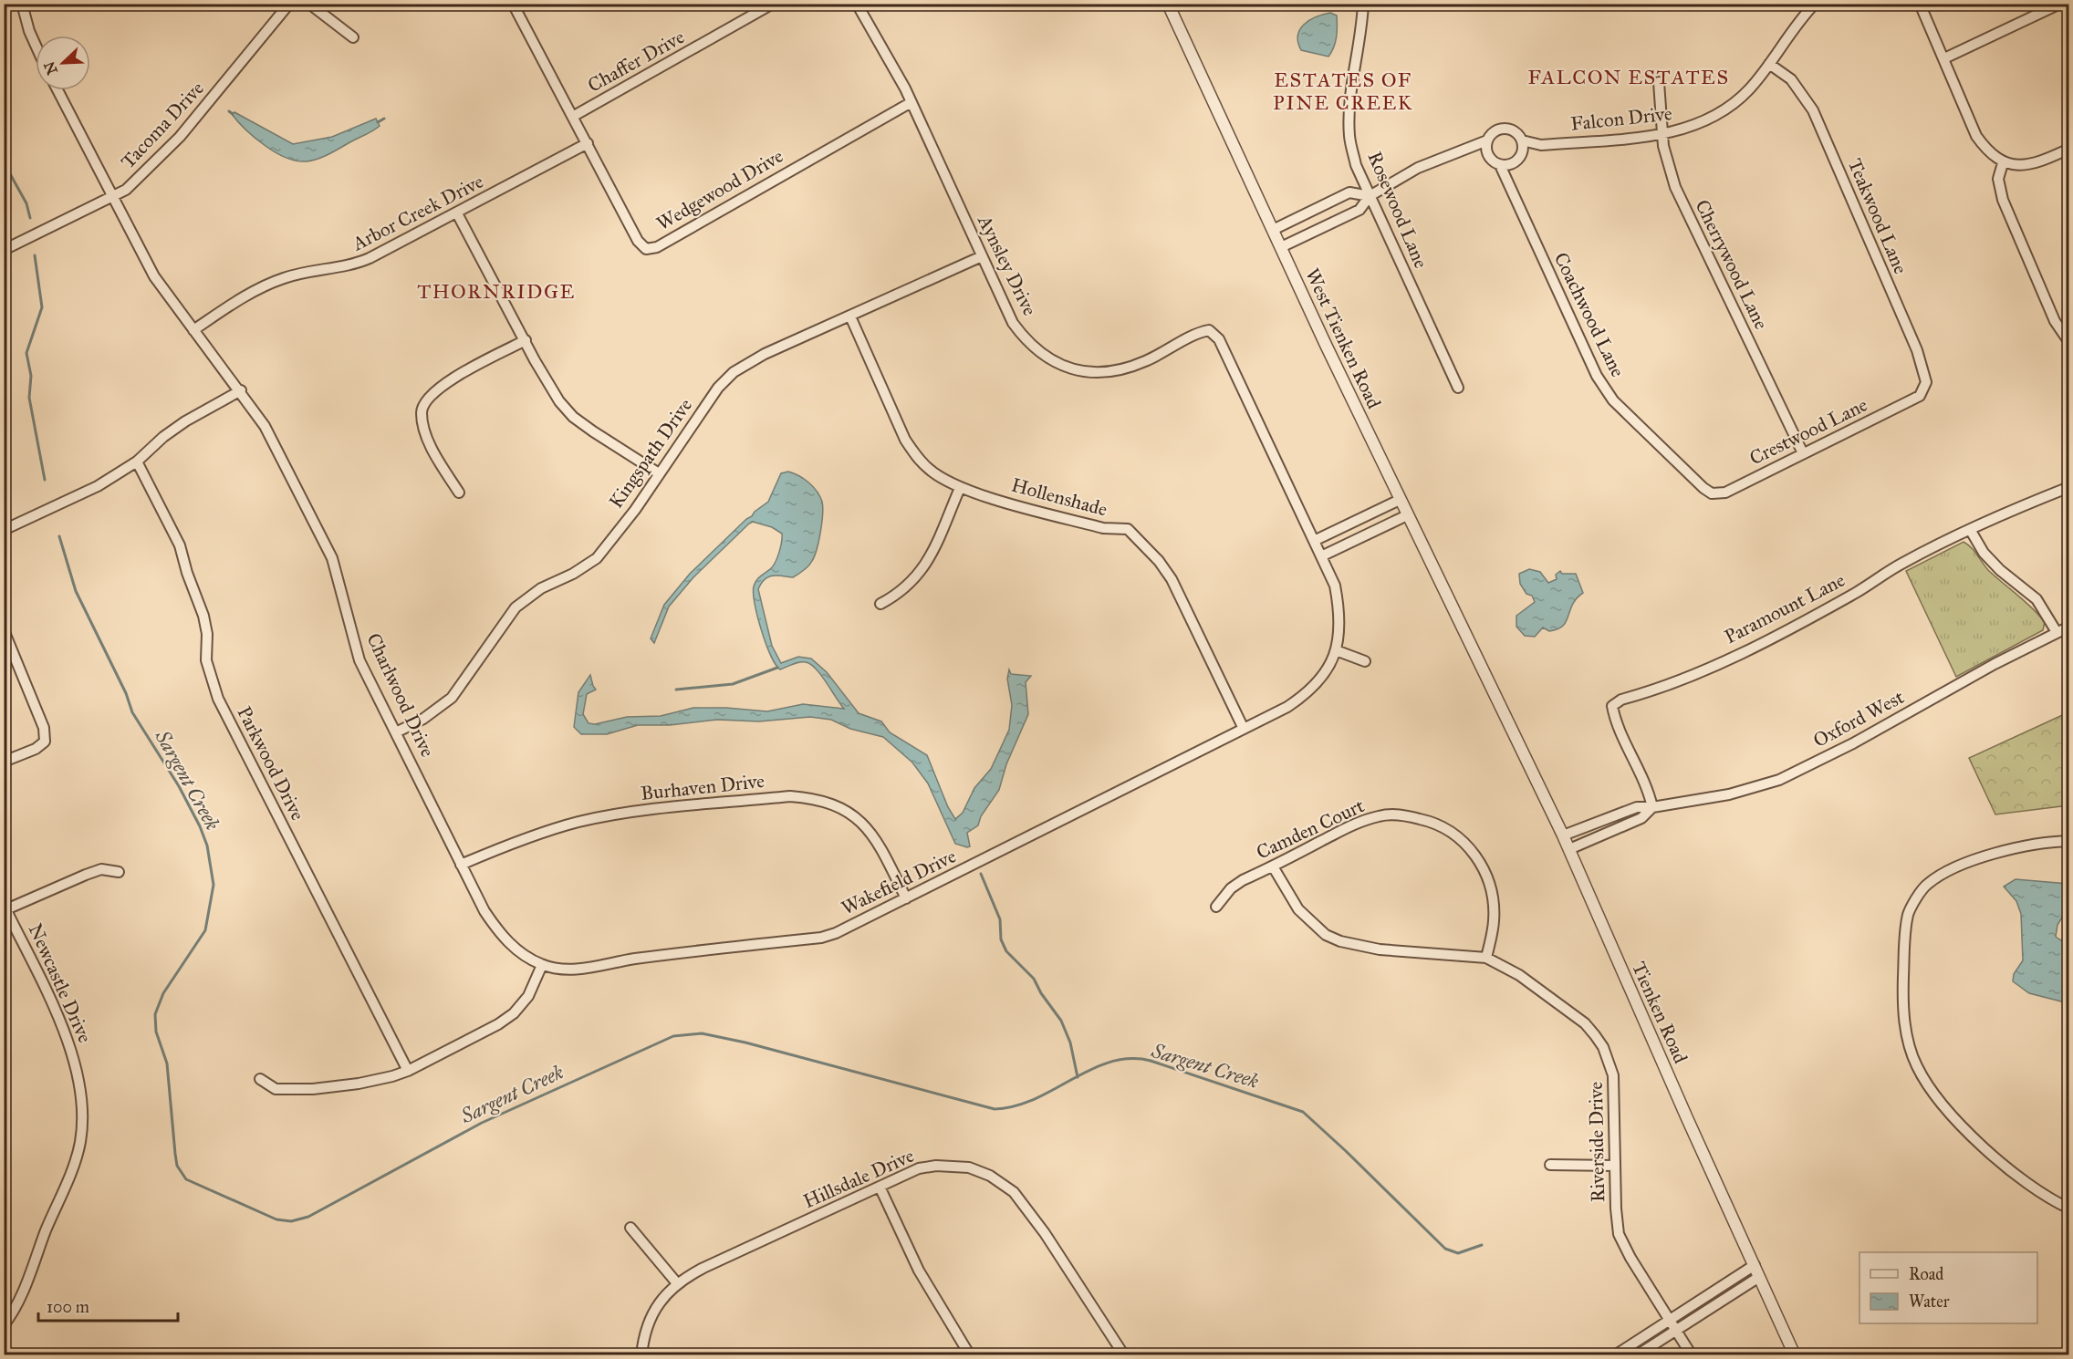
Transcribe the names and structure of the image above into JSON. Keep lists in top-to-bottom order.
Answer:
{
  "streets": {
    "street": [
      "Chaffer Drive",
      "Falcon Drive",
      "Tacoma Drive",
      "Wedgewood Drive",
      "Rosewood Lane",
      "Arbor Creek Drive",
      "Teakwood Lane",
      "Cherrywood Lane",
      "Aynsley Drive",
      "Coachwood Lane",
      "West Tienken Road",
      "Crestwood Lane",
      "Kingspath Drive",
      "Hollenshade",
      "Paramount Lane",
      "Charlwood Drive",
      "Oxford West",
      "Parkwood Drive",
      "Burhaven Drive",
      "Camden Court",
      "Wakefield Drive",
      "Newcastle Drive",
      "Tienken Road",
      "Riverside Drive",
      "Hillsdale Drive"
    ]
  },
  "crossings": [
    ["Chaffer Drive", "Wedgewood Drive"],
    ["Falcon Drive", "Teakwood Lane"],
    ["Falcon Drive", "Cherrywood Lane"],
    ["Falcon Drive", "Coachwood Lane"],
    ["Wedgewood Drive", "Arbor Creek Drive"],
    ["Wedgewood Drive", "Aynsley Drive"],
    ["Teakwood Lane", "Crestwood Lane"],
    ["Cherrywood Lane", "Crestwood Lane"],
    ["Aynsley Drive", "Kingspath Drive"],
    ["Aynsley Drive", "Wakefield Drive"],
    ["Coachwood Lane", "Crestwood Lane"],
    ["West Tienken Road", "Tienken Road"],
    ["Kingspath Drive", "Hollenshade"],
    ["Kingspath Drive", "Charlwood Drive"],
    ["Hollenshade", "Wakefield Drive"],
    ["Paramount Lane", "Oxford West"],
    ["Charlwood Drive", "Burhaven Drive"],
    ["Charlwood Drive", "Wakefield Drive"],
    ["Oxford West", "Tienken Road"],
    ["Burhaven Drive", "Wakefield Drive"],
    ["Camden Court", "Riverside Drive"]
  ],
  "districts": ["FALCON ESTATES", "ESTATES OF PINE CREEK", "THORNRIDGE"],
  "water": ["Sargent Creek"],
  "legend": ["Road", "Water"],
  "scale_bar": "100 m",
  "north": "bottom left"
}
